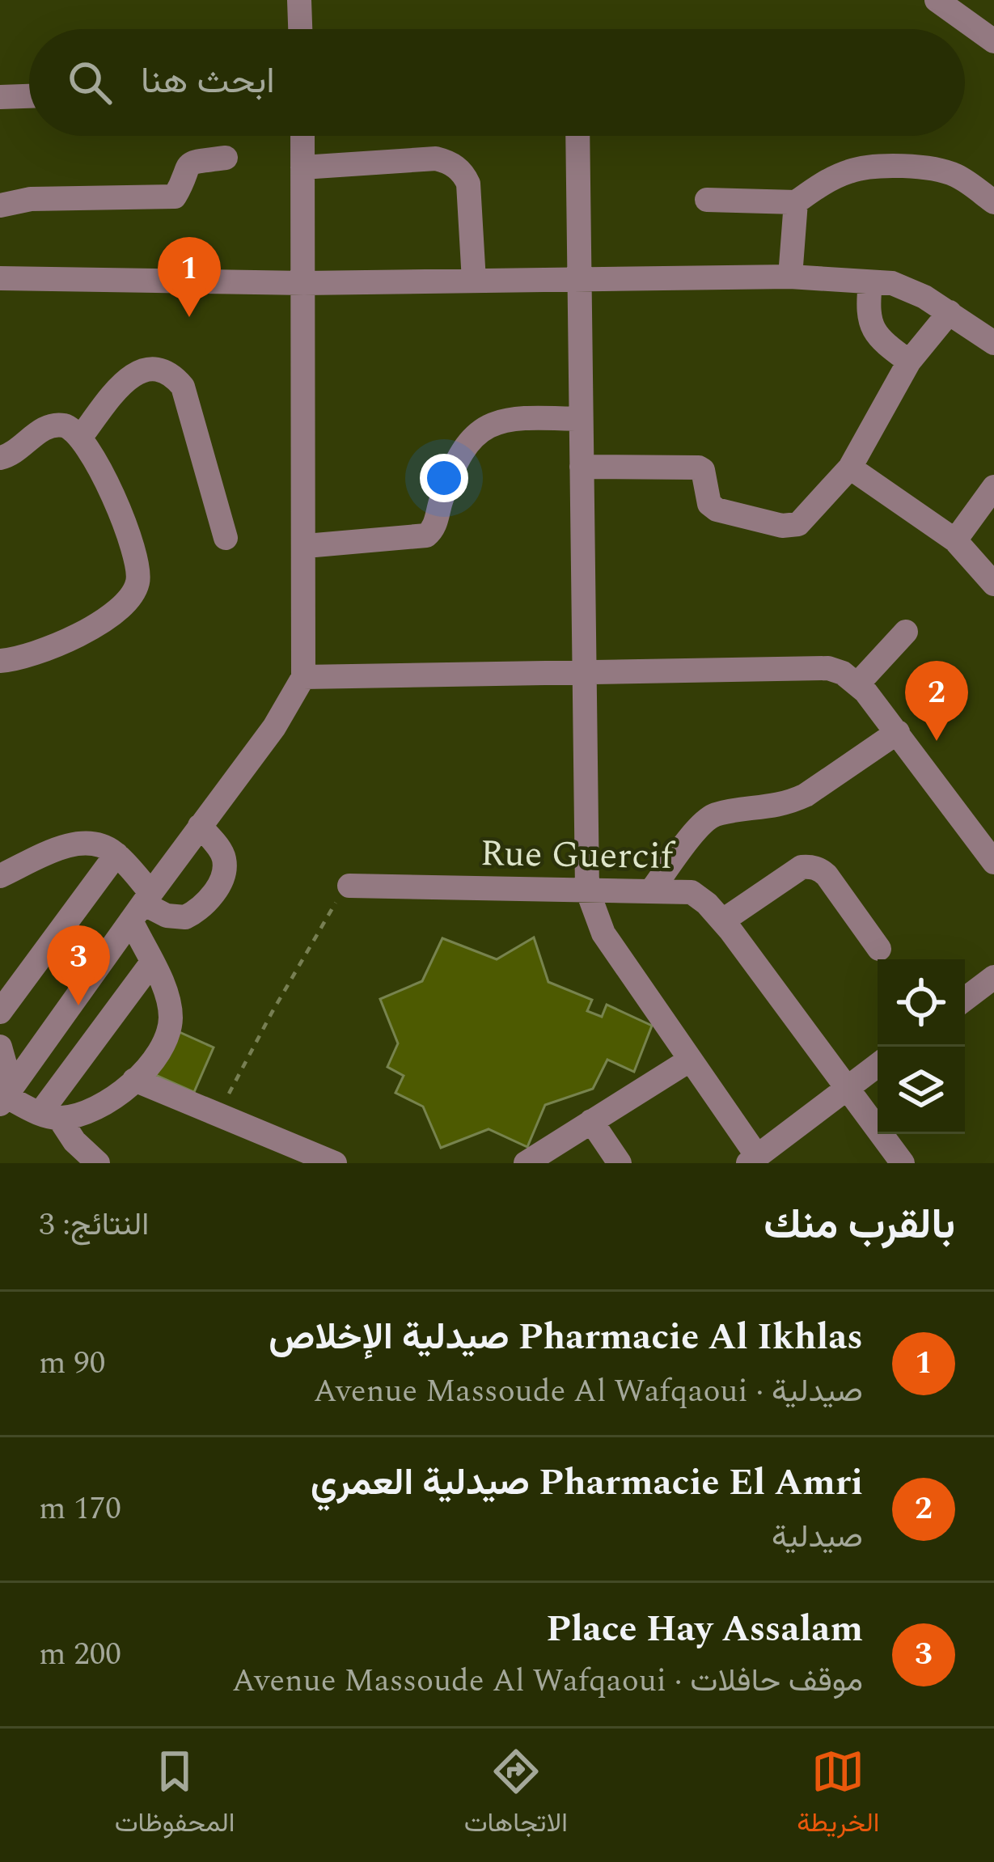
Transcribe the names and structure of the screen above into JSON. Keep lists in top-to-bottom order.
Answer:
{
  "streets": {
    "street": ["Rue Guercif"]
  },
  "page": {
    "search": "ابحث هنا",
    "pins": ["1", "2", "3"],
    "heading": ["بالقرب منك", "النتائج: 3"],
    "list": [
      {
        "mark": "1",
        "name": "Pharmacie Al Ikhlas صيدلية الإخلاص",
        "note": "صيدلية · Avenue Massoude Al Wafqaoui",
        "value": "90 m"
      },
      {
        "mark": "2",
        "name": "Pharmacie El Amri صيدلية العمري",
        "note": "صيدلية",
        "value": "170 m"
      },
      {
        "mark": "3",
        "name": "Place Hay Assalam",
        "note": "موقف حافلات · Avenue Massoude Al Wafqaoui",
        "value": "200 m"
      }
    ],
    "nav": ["الخريطة", "الاتجاهات", "المحفوظات"]
  }
}
